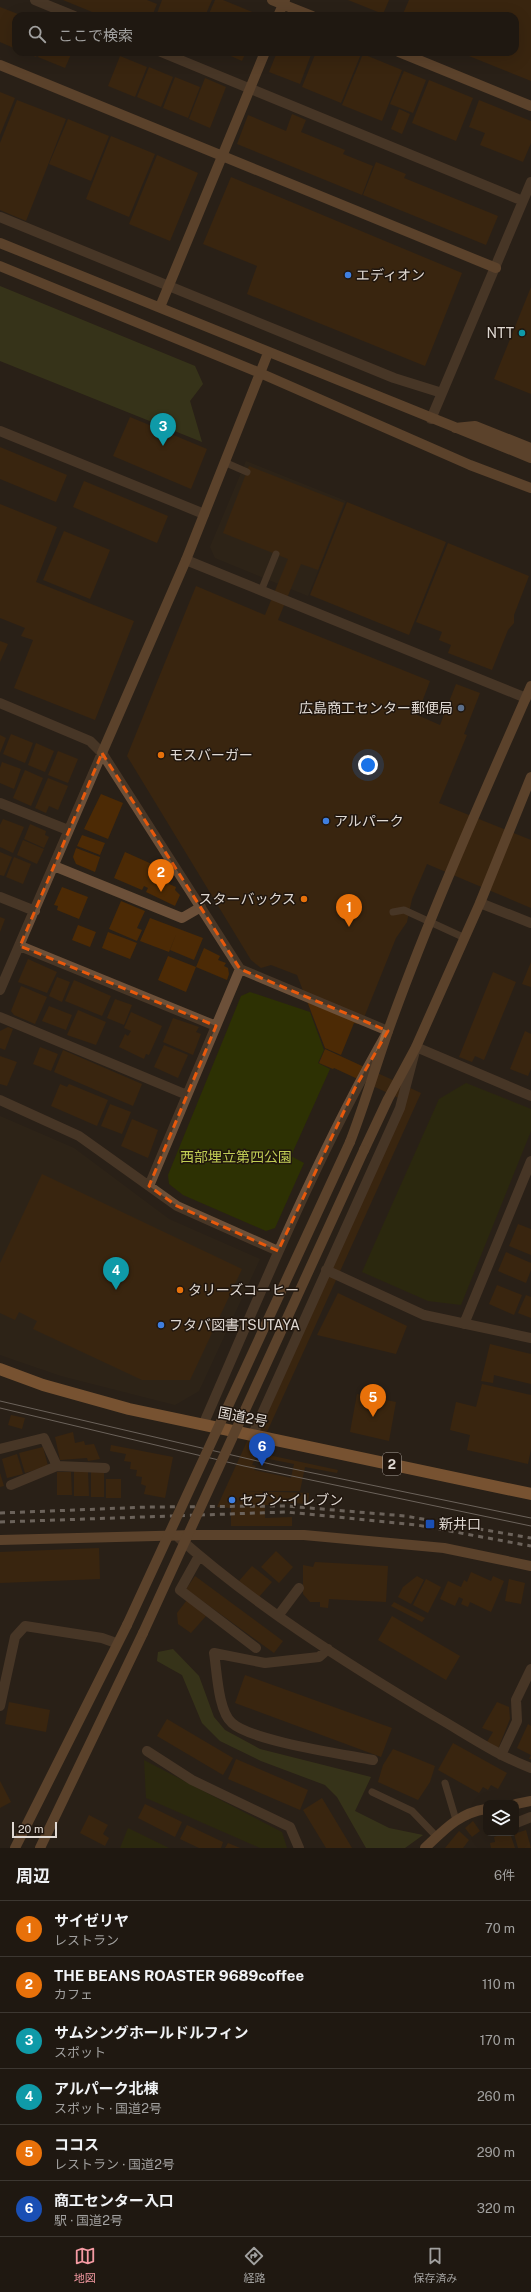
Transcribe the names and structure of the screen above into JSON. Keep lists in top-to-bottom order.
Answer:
{
  "streets": {
    "highway": ["国道2号", "2"]
  },
  "parks": ["西部埋立第四公園"],
  "places": {
    "other": [
      "エディオン",
      "NTT",
      "広島商工センター郵便局",
      "モスバーガー",
      "アルパーク",
      "スターバックス",
      "タリーズコーヒー",
      "フタバ図書TSUTAYA",
      "セブン-イレブン"
    ],
    "transit": ["新井口"]
  },
  "scale_bar": "20 m",
  "page": {
    "search": "ここで検索",
    "pins": [
      "3",
      "2",
      "1",
      "4",
      "5",
      "6"
    ],
    "scale": "20 m",
    "heading": ["周辺", "6件"],
    "list": [
      {
        "mark": "1",
        "name": "サイゼリヤ",
        "note": "レストラン",
        "value": "70 m"
      },
      {
        "mark": "2",
        "name": "THE BEANS ROASTER 9689coffee",
        "note": "カフェ",
        "value": "110 m"
      },
      {
        "mark": "3",
        "name": "サムシングホールドルフィン",
        "note": "スポット",
        "value": "170 m"
      },
      {
        "mark": "4",
        "name": "アルパーク北棟",
        "note": "スポット · 国道2号",
        "value": "260 m"
      },
      {
        "mark": "5",
        "name": "ココス",
        "note": "レストラン · 国道2号",
        "value": "290 m"
      },
      {
        "mark": "6",
        "name": "商工センター入口",
        "note": "駅 · 国道2号",
        "value": "320 m"
      }
    ],
    "nav": ["地図", "経路", "保存済み"]
  }
}
